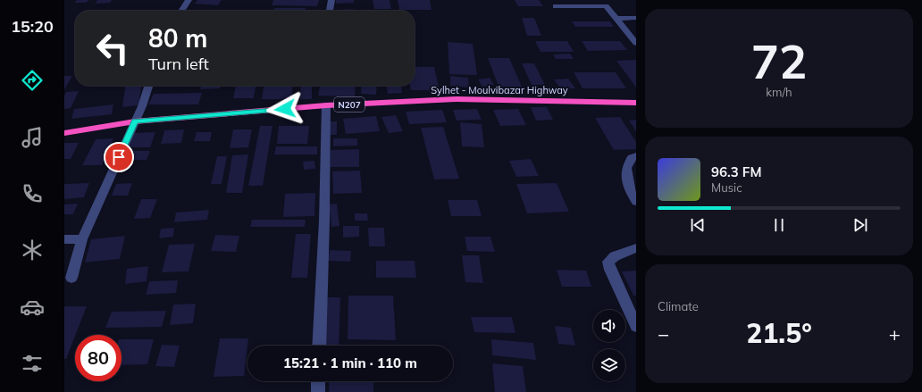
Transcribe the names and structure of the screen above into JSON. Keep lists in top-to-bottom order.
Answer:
{
  "streets": {
    "highway": ["Sylhet - Moulvibazar Highway", "N207"]
  },
  "page": {
    "tabs": "15:20",
    "tile": [
      ["72", "km/h"],
      "Climate"
    ],
    "turn": ["80 m", "Turn left"],
    "song": ["96.3 FM", "Music"],
    "heat": ["−", "21.5°", "+"],
    "limit": "80",
    "trip": "15:21 · 1 min · 110 m"
  }
}
